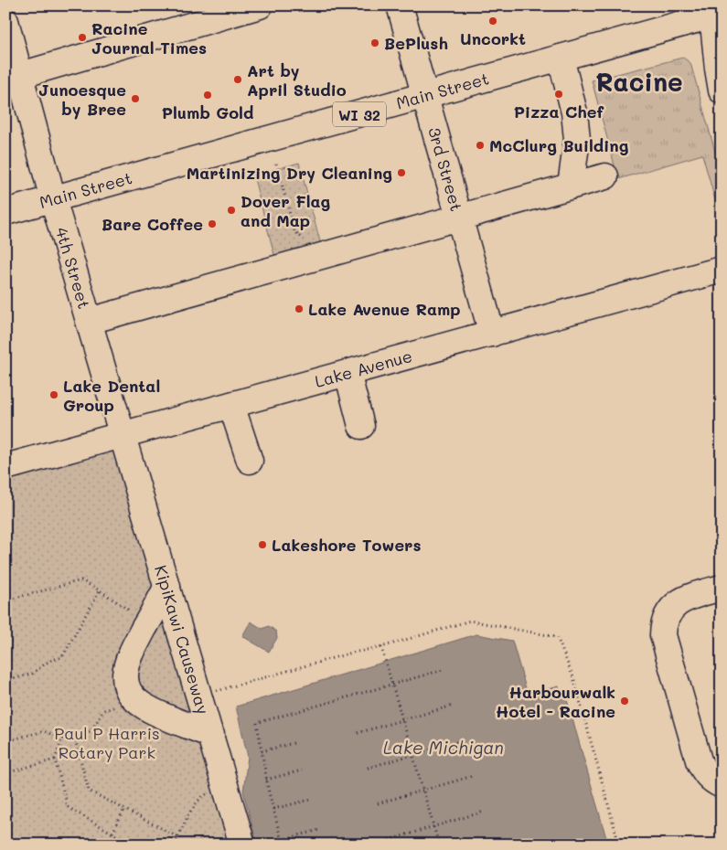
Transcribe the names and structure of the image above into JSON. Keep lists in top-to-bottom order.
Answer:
{
  "streets": {
    "street": [
      "Main Street",
      "WI 32",
      "3rd Street",
      "4th Street",
      "Lake Avenue",
      "KipiKawi Causeway"
    ]
  },
  "crossings": [
    ["Main Street", "3rd Street"],
    ["Main Street", "4th Street"],
    ["3rd Street", "Lake Avenue"],
    ["4th Street", "Lake Avenue"],
    ["4th Street", "KipiKawi Causeway"],
    ["Lake Avenue", "KipiKawi Causeway"]
  ],
  "districts": ["Racine"],
  "water": ["Lake Michigan"],
  "parks": ["Paul P Harris Rotary Park"],
  "places": [
    "Uncorkt",
    "Racine Journal Times",
    "BePlush",
    "Art by April Studio",
    "Pizza Chef",
    "Plumb Gold",
    "Junoesque by Bree",
    "McClurg Building",
    "Martinizing Dry Cleaning",
    "Dover Flag and Map",
    "Bare Coffee",
    "Lake Avenue Ramp",
    "Lake Dental Group",
    "Lakeshore Towers",
    "Harbourwalk Hotel - Racine"
  ]
}
